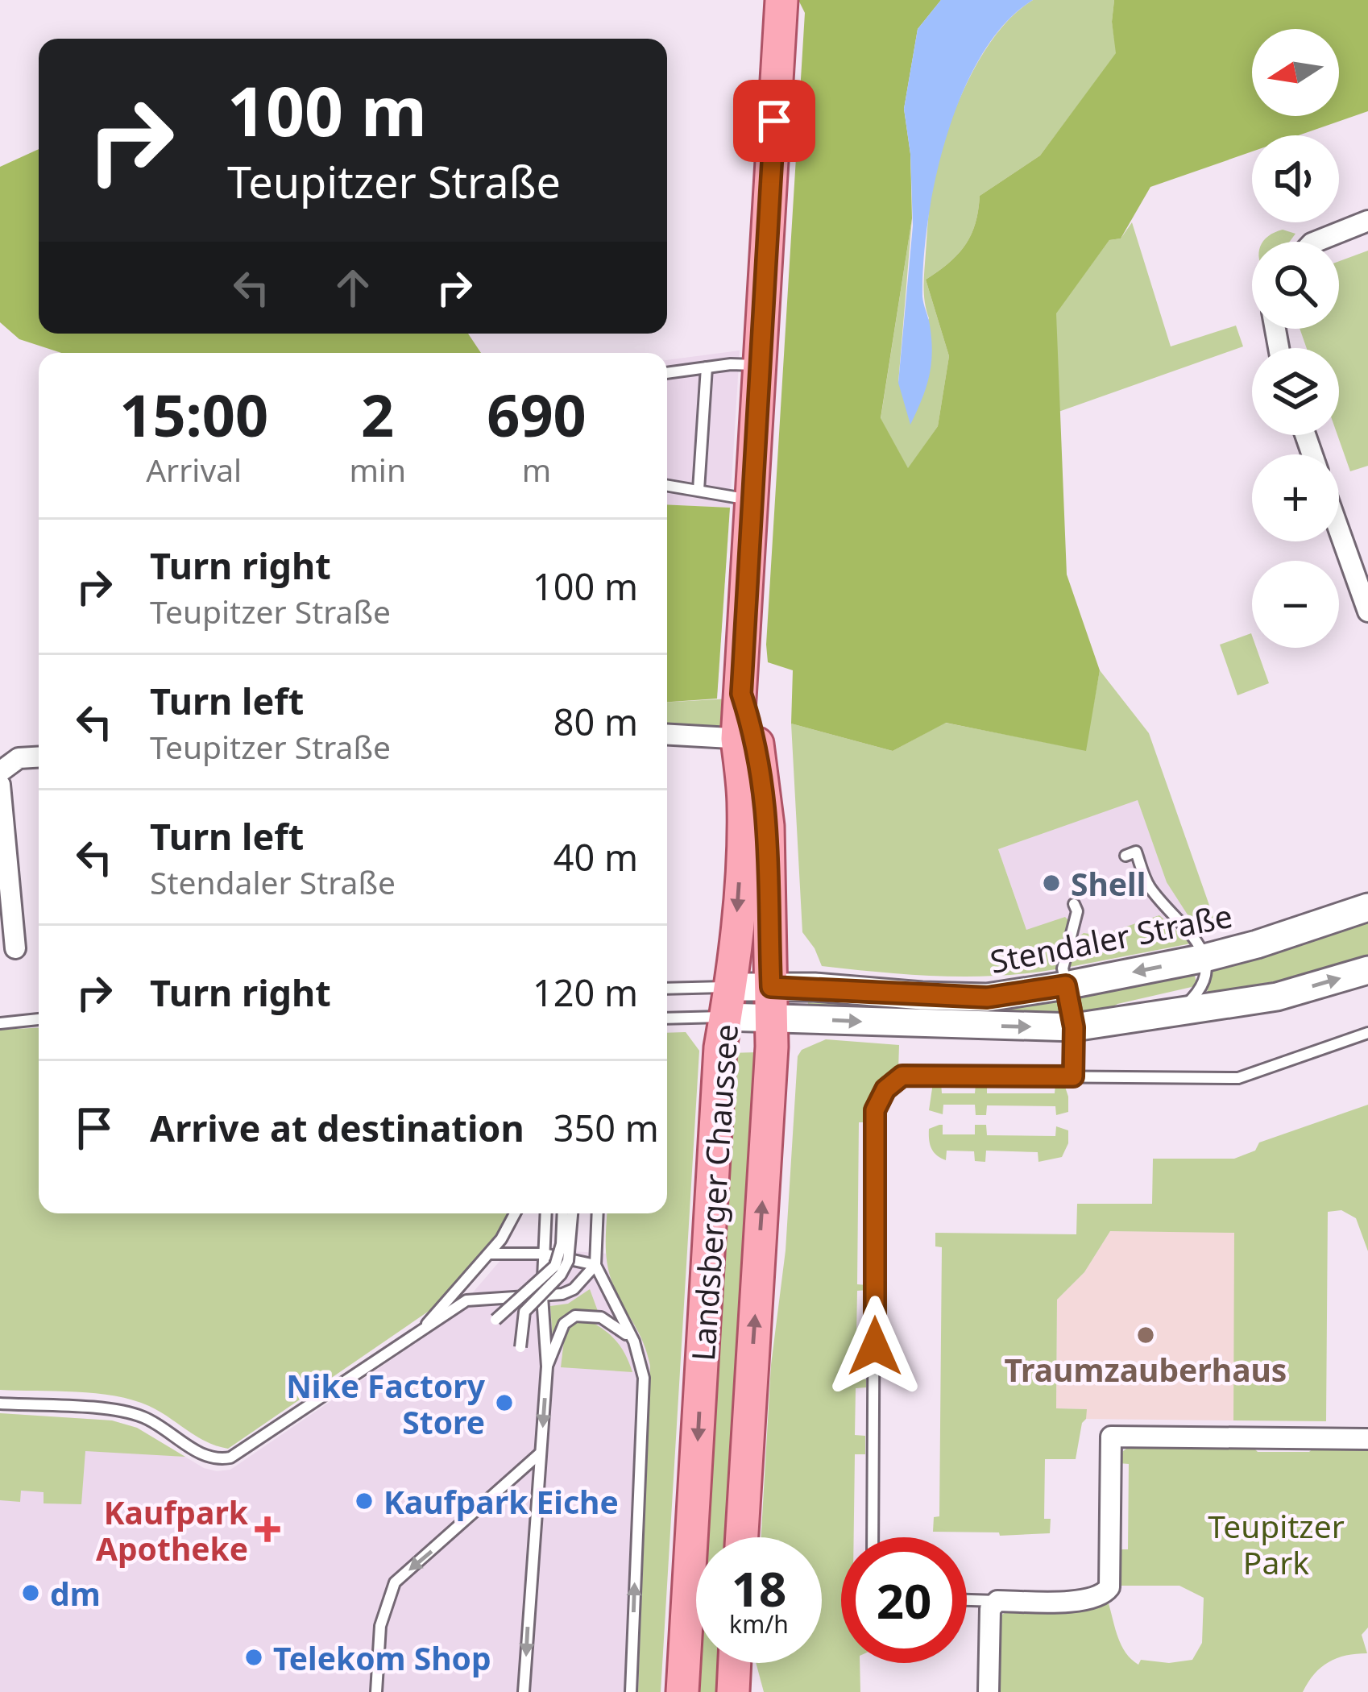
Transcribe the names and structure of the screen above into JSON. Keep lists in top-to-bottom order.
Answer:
{
  "streets": {
    "main road": ["Stendaler Straße", "Landsberger Chaussee"]
  },
  "crossings": [
    ["Stendaler Straße", "Landsberger Chaussee"]
  ],
  "parks": ["Teupitzer Park"],
  "places": {
    "other": [
      "Shell",
      "Traumzauberhaus",
      "Nike Factory Store",
      "Kaufpark Eiche",
      "dm",
      "Telekom Shop"
    ],
    "health": ["Kaufpark Apotheke"]
  },
  "north": "left",
  "page": {
    "map_buttons": ["+", "−"],
    "turn": ["100 m", "Teupitzer Straße"],
    "eta": [
      "15:00",
      "Arrival",
      "2",
      "min",
      "690",
      "m"
    ],
    "list": [
      {
        "name": "Turn right",
        "note": "Teupitzer Straße",
        "value": "100 m"
      },
      {
        "name": "Turn left",
        "note": "Teupitzer Straße",
        "value": "80 m"
      },
      {
        "name": "Turn left",
        "note": "Stendaler Straße",
        "value": "40 m"
      },
      {
        "name": "Turn right",
        "value": "120 m"
      },
      {
        "name": "Arrive at destination",
        "value": "350 m"
      }
    ],
    "speed": "18 km/h",
    "limit": "20"
  }
}
